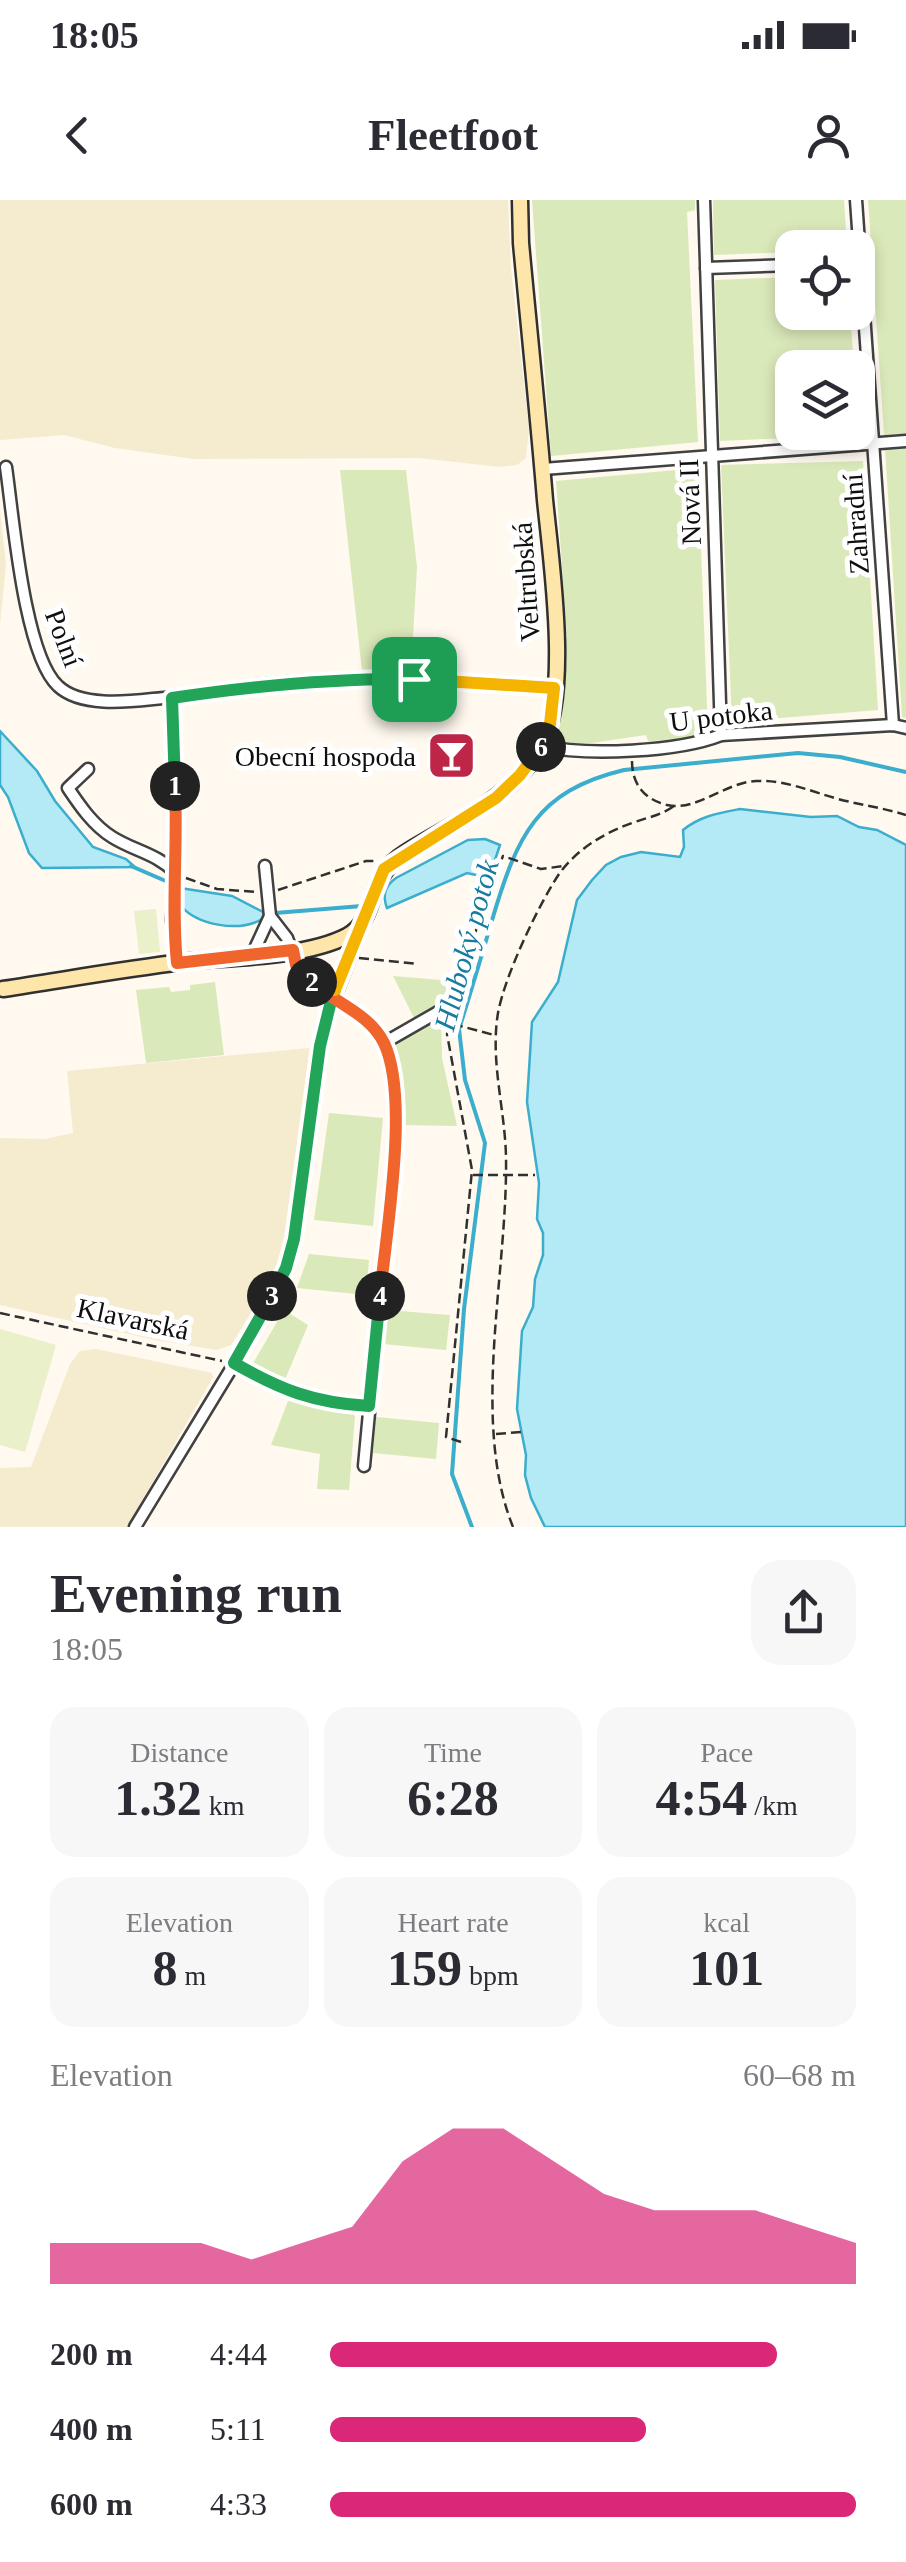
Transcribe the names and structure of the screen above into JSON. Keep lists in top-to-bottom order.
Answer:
{
  "streets": {
    "street": [
      "Nová II",
      "Zahradní",
      "Veltrubská",
      "Polní",
      "U potoka"
    ],
    "path": ["Klavarská"]
  },
  "crossings": [
    ["Nová II", "U potoka"],
    ["Zahradní", "U potoka"],
    ["Veltrubská", "Polní"],
    ["Veltrubská", "U potoka"]
  ],
  "water": ["Hluboký potok"],
  "places": {
    "bar": ["Obecní hospoda"]
  },
  "page": {
    "status": "18:05",
    "header": "Fleetfoot",
    "pins": [
      "6",
      "1",
      "2",
      "3",
      "4"
    ],
    "heading": ["Evening run", "18:05"],
    "stats": [
      ["Distance", "1.32 km"],
      ["Time", "6:28"],
      ["Pace", "4:54 /km"],
      ["Elevation", "8 m"],
      ["Heart rate", "159 bpm"],
      ["kcal", "101"]
    ],
    "chart": ["Elevation", "60–68 m"],
    "list": [
      {
        "name": "200 m",
        "note": "4:44"
      },
      {
        "name": "400 m",
        "note": "5:11"
      },
      {
        "name": "600 m",
        "note": "4:33"
      }
    ]
  }
}
